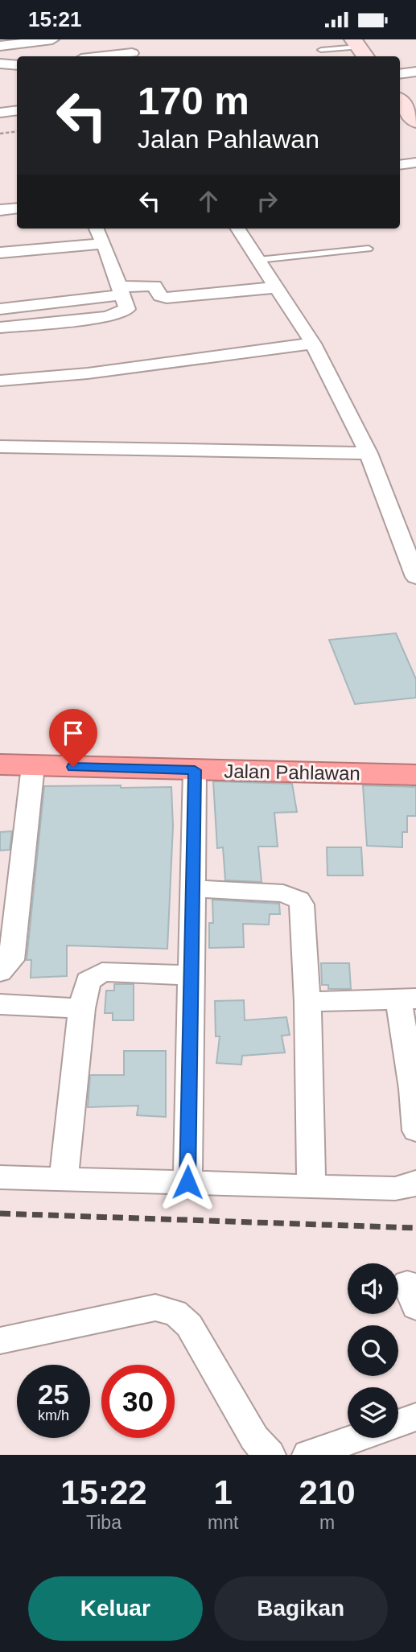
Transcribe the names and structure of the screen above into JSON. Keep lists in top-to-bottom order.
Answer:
{
  "streets": {
    "highway": ["Jalan Pahlawan"]
  },
  "page": {
    "status": "15:21",
    "turn": ["170 m", "Jalan Pahlawan"],
    "speed": "25 km/h",
    "limit": "30",
    "eta": [
      "15:22",
      "Tiba",
      "1",
      "mnt",
      "210",
      "m"
    ],
    "buttons": ["Keluar", "Bagikan"]
  }
}
